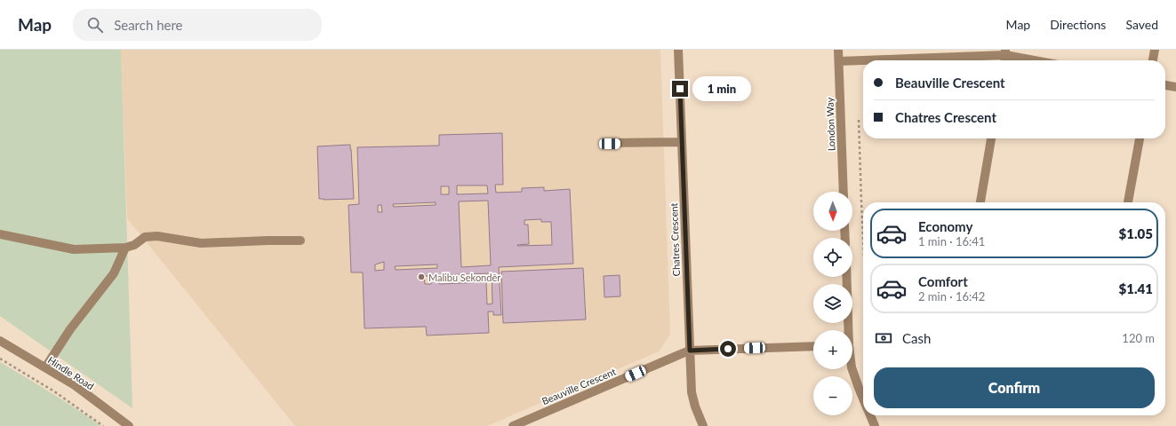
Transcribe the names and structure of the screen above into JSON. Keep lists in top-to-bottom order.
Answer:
{
  "streets": {
    "street": [
      "London Way",
      "Chatres Crescent",
      "Hindle Road",
      "Beauville Crescent"
    ]
  },
  "crossings": [
    ["Chatres Crescent", "Beauville Crescent"]
  ],
  "places": ["Malibu Sekondêr"],
  "north": "bottom",
  "page": {
    "header": "Map",
    "search": "Search here",
    "nav": ["Map", "Directions", "Saved"],
    "banner": ["Beauville Crescent", "Chatres Crescent"],
    "bubble": "1 min",
    "map_buttons": ["+", "−"],
    "list": [
      {
        "name": "Economy",
        "note": "1 min · 16:41",
        "value": "$1.05"
      },
      {
        "name": "Comfort",
        "note": "2 min · 16:42",
        "value": "$1.41"
      }
    ],
    "pay": ["Cash", "120 m"],
    "buttons": "Confirm"
  }
}
